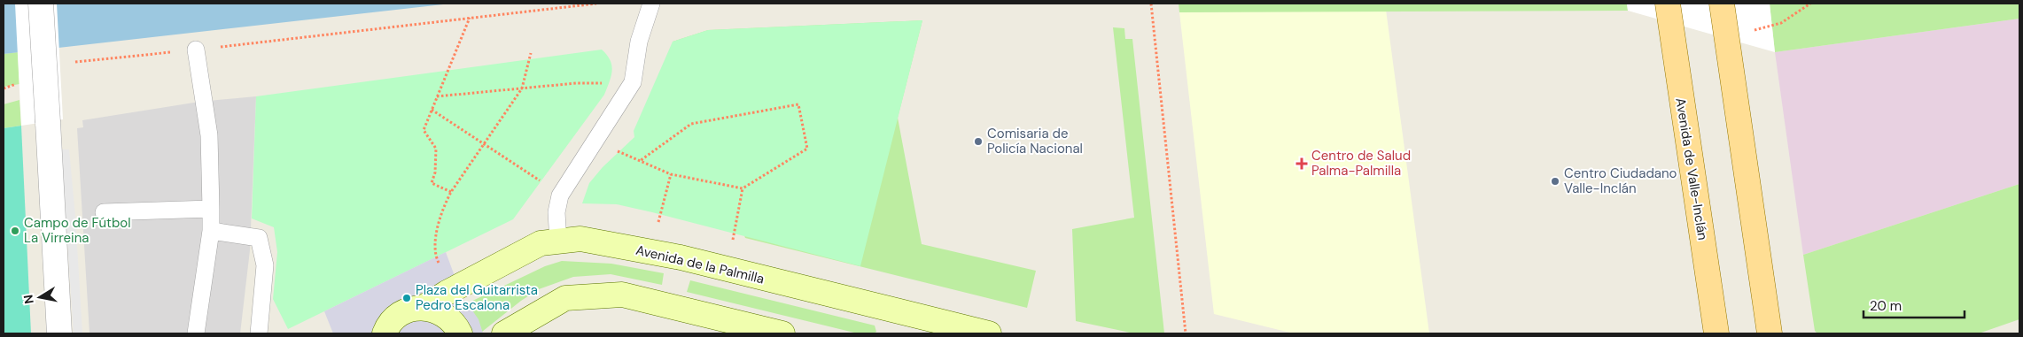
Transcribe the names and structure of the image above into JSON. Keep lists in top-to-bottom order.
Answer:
{
  "streets": {
    "main road": ["Avenida de Valle-Inclán", "Avenida de la Palmilla"]
  },
  "places": {
    "other": [
      "Comisaria de Policía Nacional",
      "Centro Ciudadano Valle-Inclán",
      "Campo de Fútbol La Virreina",
      "Plaza del Guitarrista Pedro Escalona"
    ],
    "health": ["Centro de Salud Palma-Palmilla"]
  },
  "scale_bar": "20 m",
  "north": "left"
}
